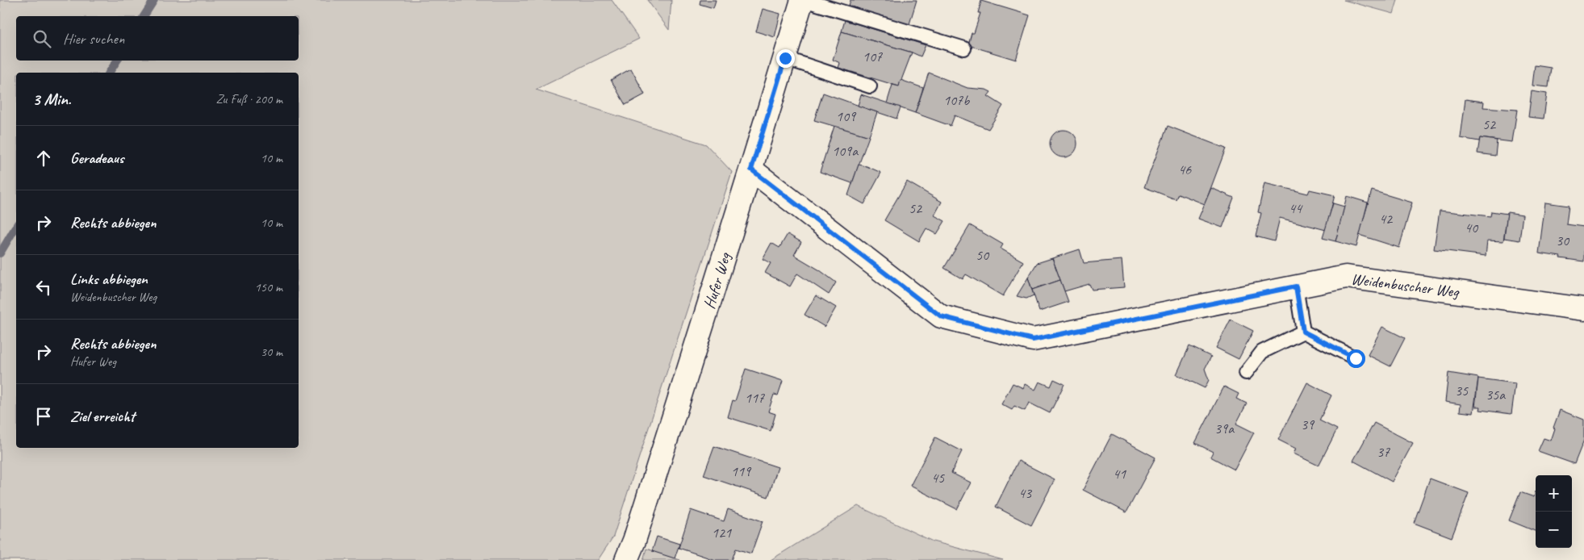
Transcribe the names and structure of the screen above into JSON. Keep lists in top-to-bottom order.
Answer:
{
  "streets": {
    "street": ["Hufer Weg", "Weidenbuscher Weg"]
  },
  "crossings": [
    ["Hufer Weg", "Weidenbuscher Weg"]
  ],
  "house_numbers": [
    "107",
    "107b",
    "109",
    "52",
    "109a",
    "46",
    "52",
    "44",
    "42",
    "40",
    "30",
    "50",
    "35",
    "35a",
    "117",
    "39",
    "39a",
    "37",
    "119",
    "41",
    "45",
    "43",
    "121"
  ],
  "page": {
    "search": "Hier suchen",
    "heading": ["3 Min.", "Zu Fuß · 200 m"],
    "list": [
      ["Geradeaus", "10 m"],
      ["Rechts abbiegen", "10 m"],
      ["Links abbiegen", "Weidenbuscher Weg", "150 m"],
      ["Rechts abbiegen", "Hufer Weg", "30 m"],
      "Ziel erreicht"
    ],
    "map_buttons": ["+", "−"]
  }
}
